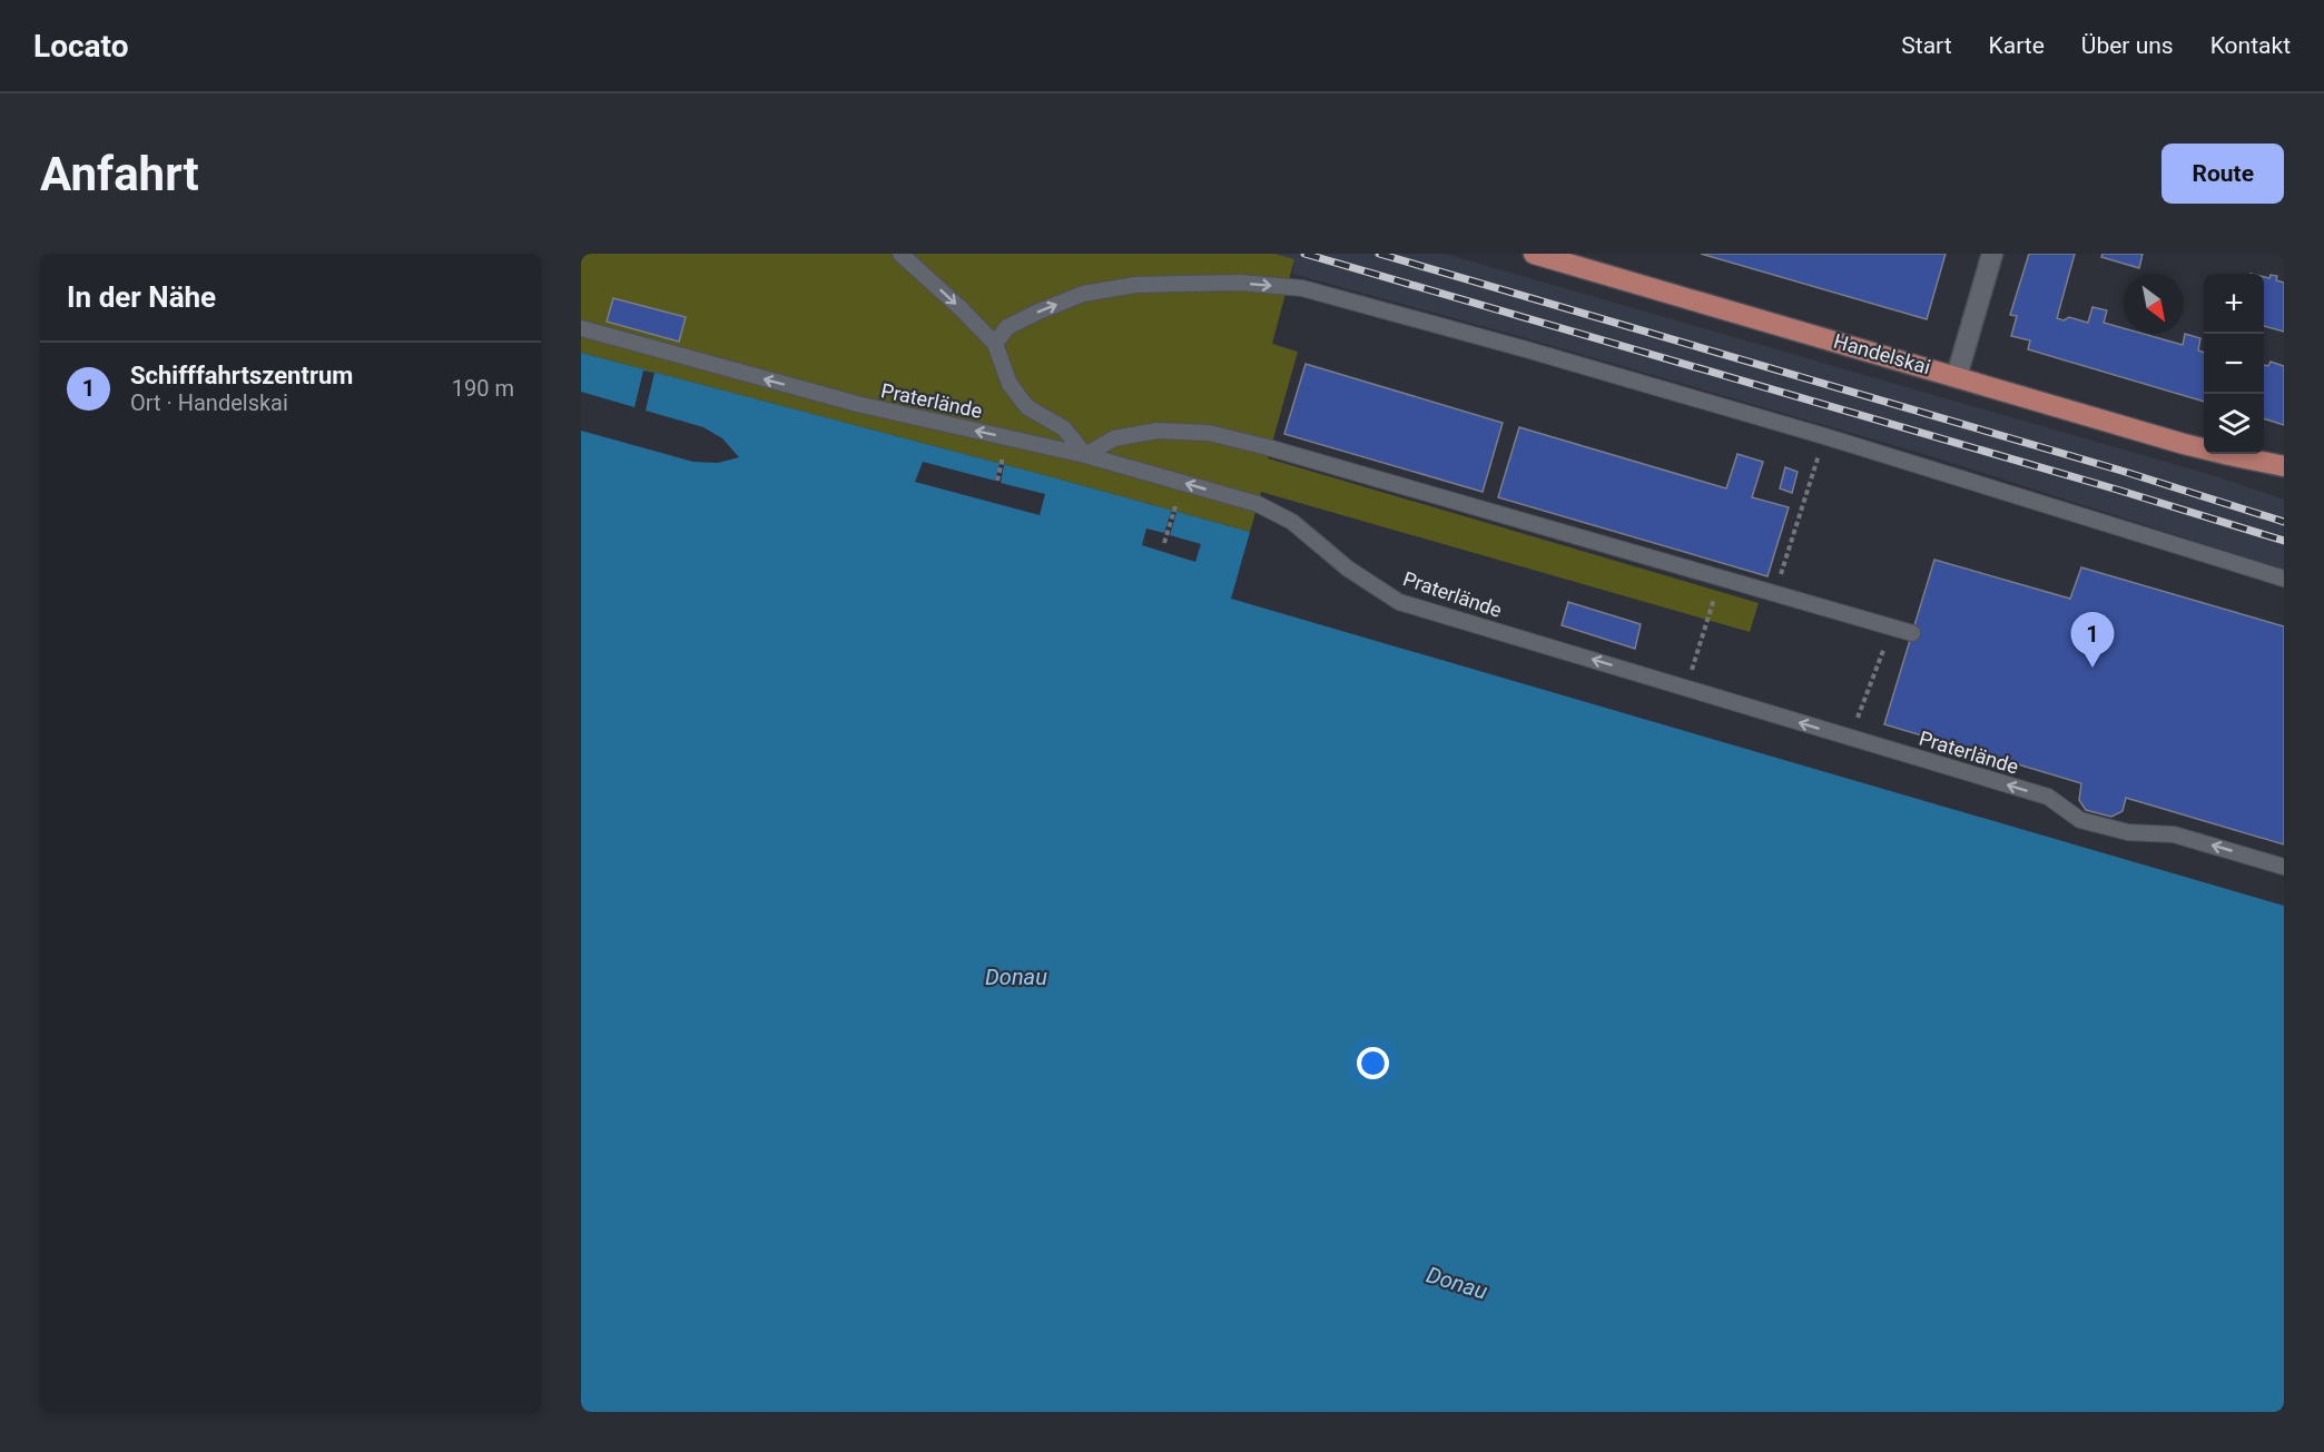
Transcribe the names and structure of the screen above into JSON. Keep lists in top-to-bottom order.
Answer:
{
  "streets": {
    "main road": ["Handelskai"],
    "lane": ["Praterlände"]
  },
  "water": ["Donau"],
  "north": "bottom right",
  "page": {
    "header": "Locato",
    "nav": [
      "Start",
      "Karte",
      "Über uns",
      "Kontakt"
    ],
    "buttons": "Route",
    "title": "Anfahrt",
    "heading": "In der Nähe",
    "map_buttons": ["+", "−"],
    "list": [
      {
        "mark": "1",
        "name": "Schifffahrtszentrum",
        "note": "Ort · Handelskai",
        "value": "190 m"
      }
    ],
    "pins": "1"
  }
}
